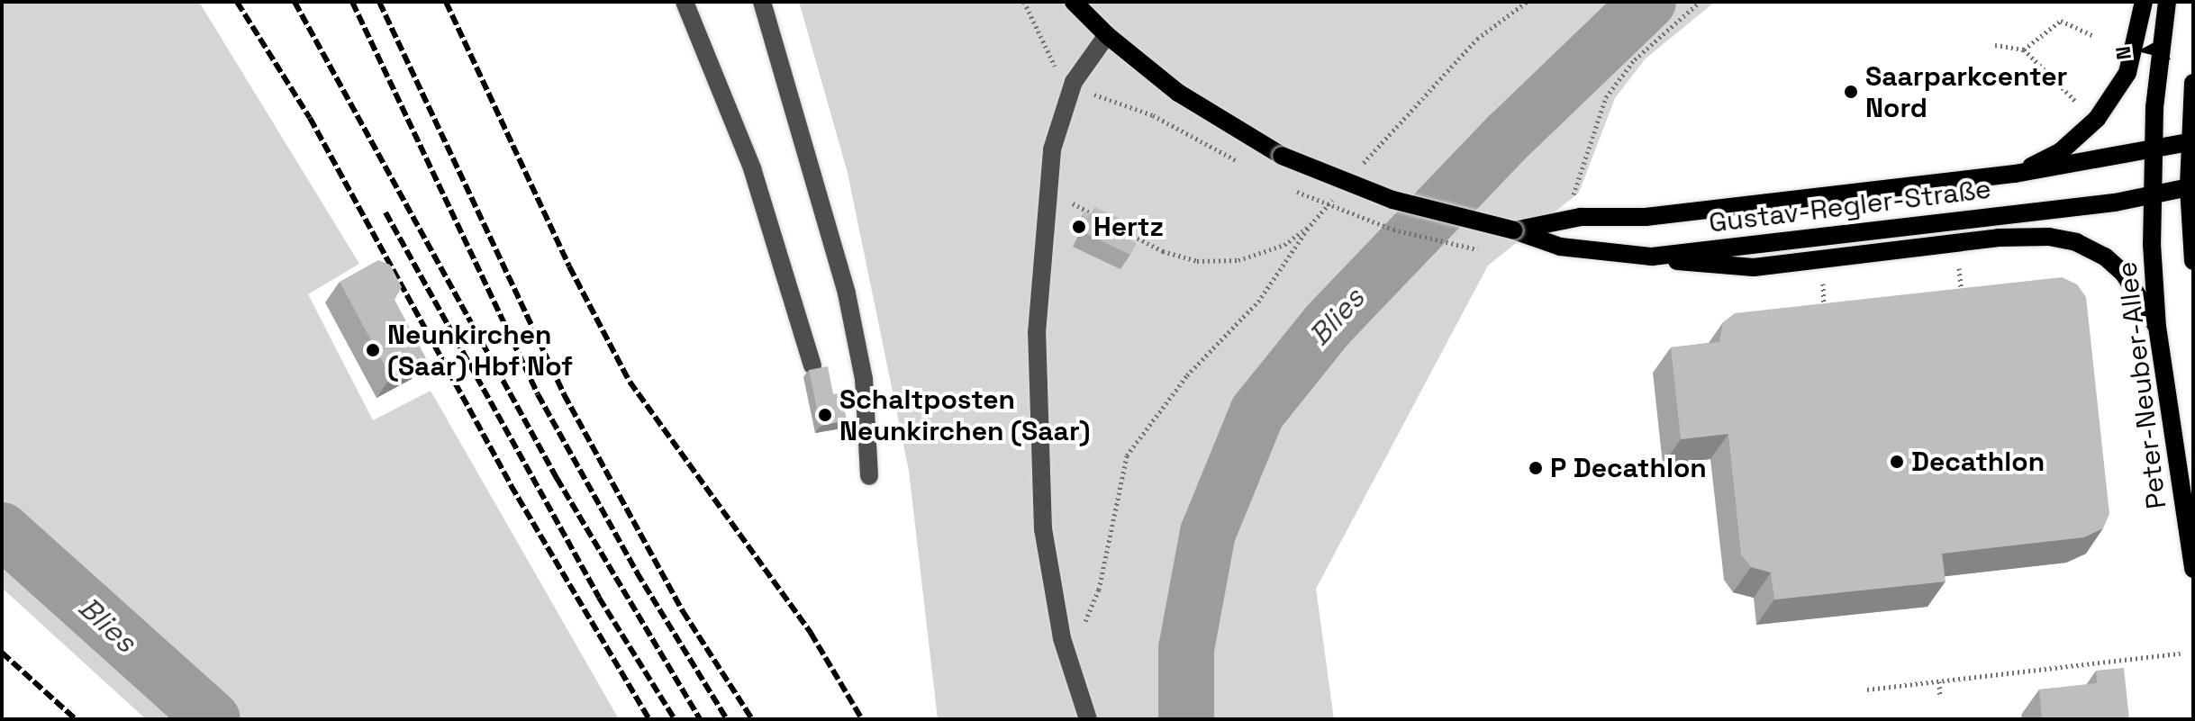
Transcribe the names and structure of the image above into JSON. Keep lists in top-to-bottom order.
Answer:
{
  "streets": {
    "main road": ["Gustav-Regler-Straße", "Peter-Neuber-Allee"]
  },
  "crossings": [
    ["Gustav-Regler-Straße", "Peter-Neuber-Allee"]
  ],
  "water": ["Blies"],
  "places": [
    "Saarparkcenter Nord",
    "Hertz",
    "Neunkirchen (Saar) Hbf Nof",
    "Schaltposten Neunkirchen (Saar)",
    "Decathlon",
    "P Decathlon"
  ],
  "north": "left"
}
